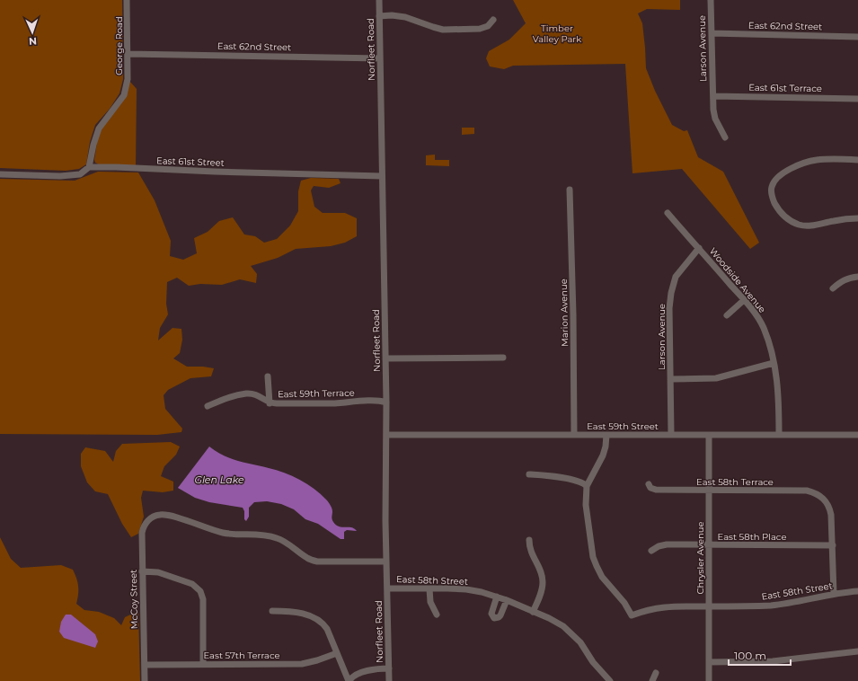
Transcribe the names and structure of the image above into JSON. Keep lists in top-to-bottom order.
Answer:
{
  "streets": {
    "street": [
      "East 62nd Street",
      "George Road",
      "Larson Avenue",
      "Norfleet Road",
      "East 61st Terrace",
      "East 61st Street",
      "Woodside Avenue",
      "Marion Avenue",
      "East 59th Terrace",
      "East 59th Street",
      "East 58th Terrace",
      "East 58th Place",
      "Chrysler Avenue",
      "East 58th Street",
      "McCoy Street",
      "East 57th Terrace"
    ]
  },
  "crossings": [
    ["East 62nd Street", "George Road"],
    ["East 62nd Street", "Larson Avenue"],
    ["East 62nd Street", "Norfleet Road"],
    ["George Road", "East 61st Street"],
    ["Larson Avenue", "East 61st Terrace"],
    ["Larson Avenue", "Woodside Avenue"],
    ["Larson Avenue", "East 59th Street"],
    ["Norfleet Road", "East 61st Street"],
    ["Norfleet Road", "East 59th Terrace"],
    ["Norfleet Road", "East 59th Street"],
    ["Norfleet Road", "East 58th Street"],
    ["Norfleet Road", "McCoy Street"],
    ["Woodside Avenue", "East 59th Street"],
    ["Marion Avenue", "East 59th Street"],
    ["East 59th Street", "Chrysler Avenue"],
    ["East 58th Terrace", "East 58th Place"],
    ["East 58th Terrace", "Chrysler Avenue"],
    ["East 58th Place", "Chrysler Avenue"],
    ["Chrysler Avenue", "East 58th Street"],
    ["McCoy Street", "East 57th Terrace"]
  ],
  "water": ["Glen Lake"],
  "parks": ["Timber Valley Park"],
  "scale_bar": "100 m",
  "north": "bottom"
}
